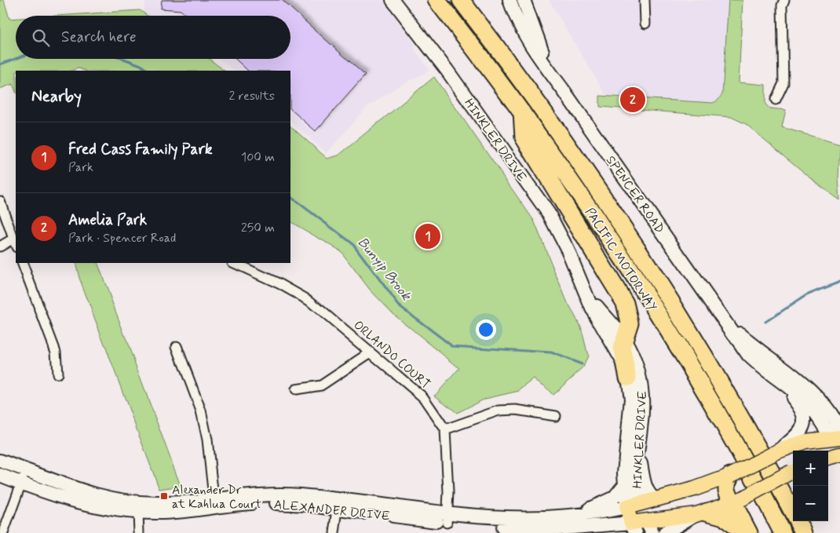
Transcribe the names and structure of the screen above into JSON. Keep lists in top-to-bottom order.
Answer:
{
  "streets": {
    "highway": ["PACIFIC MOTORWAY"],
    "main road": ["HINKLER DRIVE", "ALEXANDER DRIVE"],
    "street": ["SPENCER ROAD", "ORLANDO COURT"]
  },
  "crossings": [
    ["HINKLER DRIVE", "ALEXANDER DRIVE"]
  ],
  "water": ["Bunyip Brook"],
  "places": {
    "transit": ["Alexander Dr at Kahlua Court"]
  },
  "page": {
    "search": "Search here",
    "heading": ["Nearby", "2 results"],
    "pins": ["2", "1"],
    "list": [
      {
        "mark": "1",
        "name": "Fred Cass Family Park",
        "note": "Park",
        "value": "100 m"
      },
      {
        "mark": "2",
        "name": "Amelia Park",
        "note": "Park · Spencer Road",
        "value": "250 m"
      }
    ],
    "map_buttons": ["+", "−"]
  }
}
